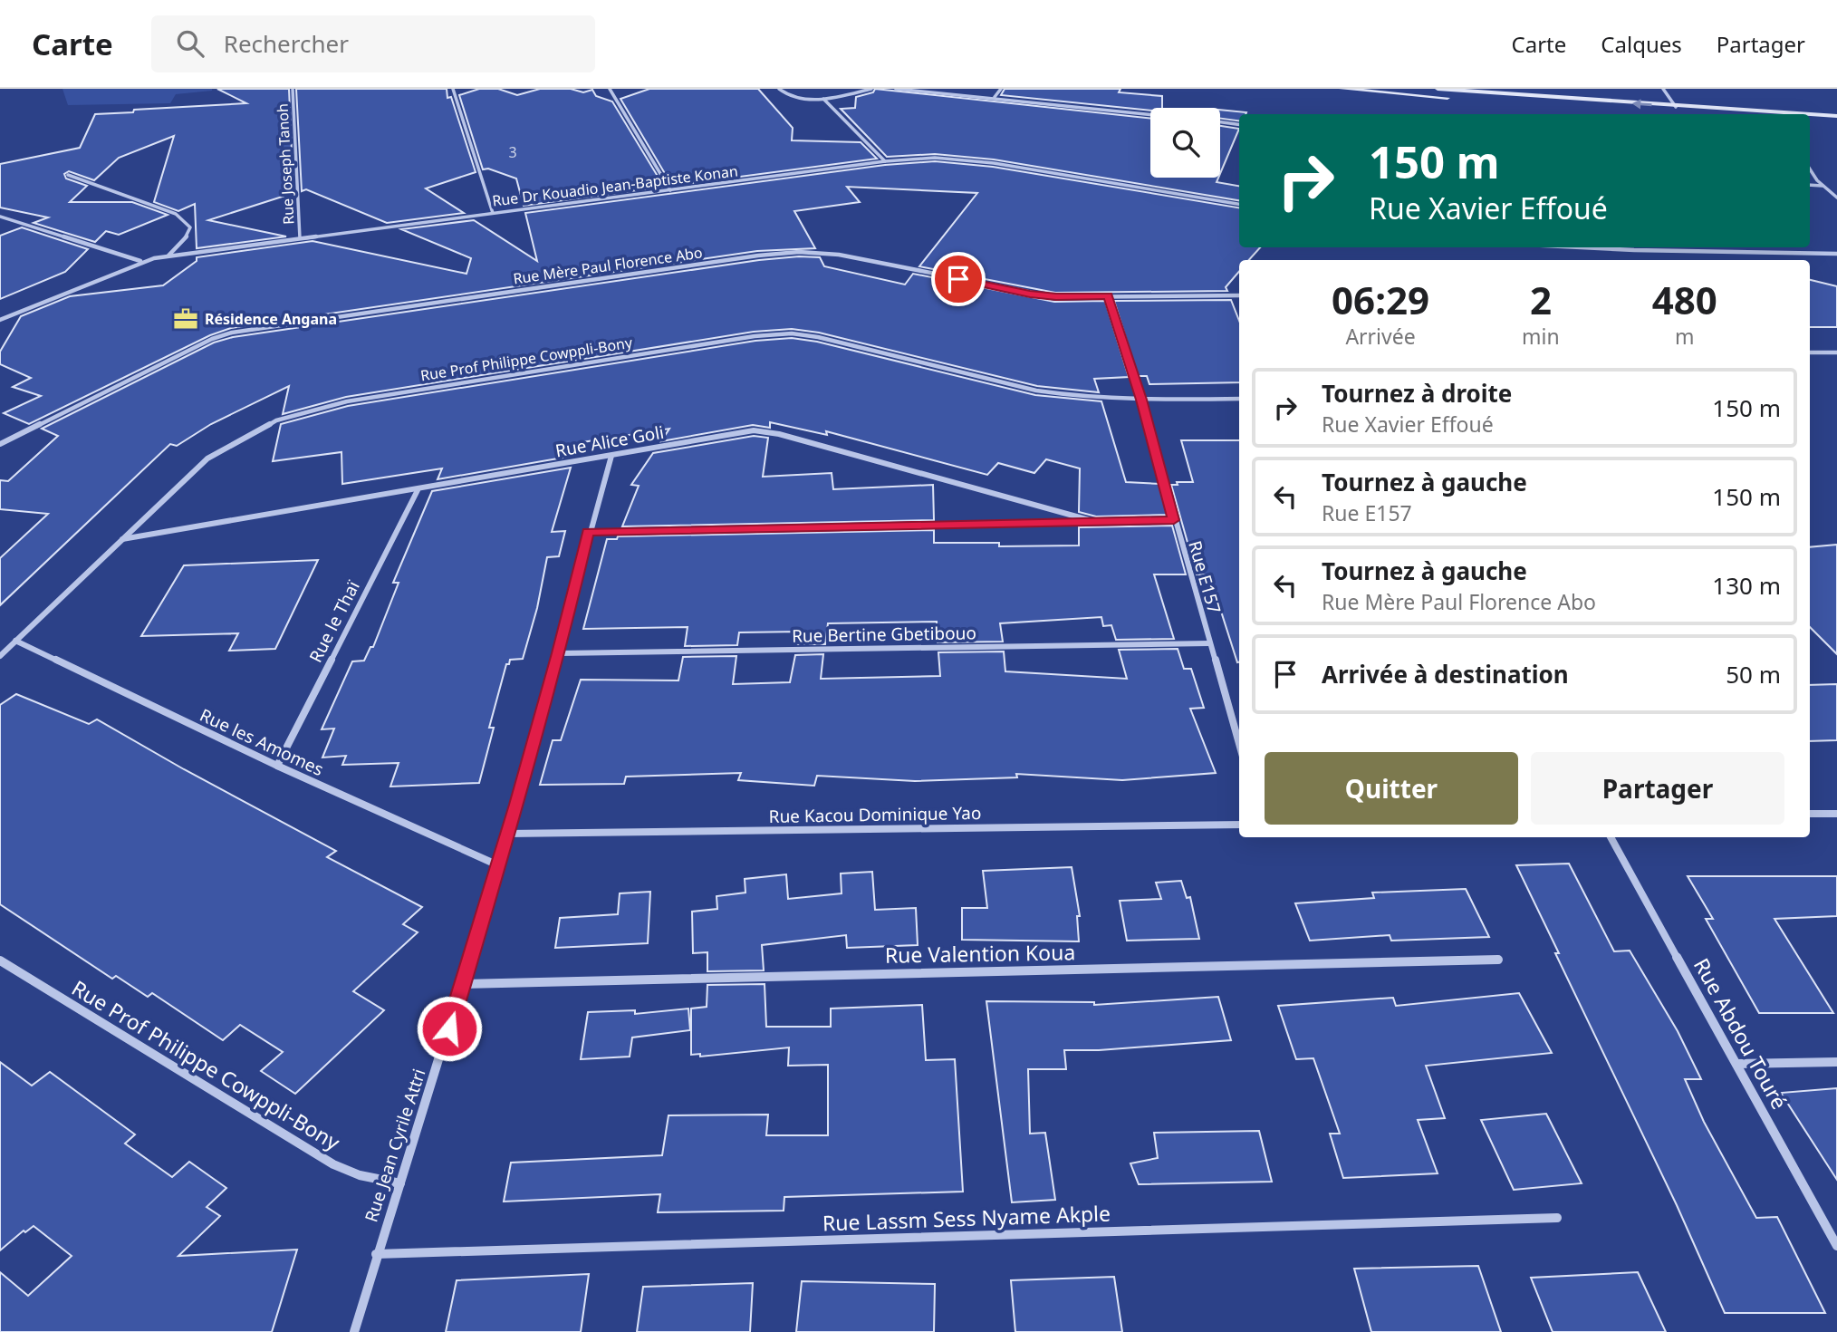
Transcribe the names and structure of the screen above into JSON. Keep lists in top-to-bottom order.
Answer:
{
  "streets": {
    "street": [
      "Rue Joseph Tanoh",
      "Rue Dr Kouadio Jean-Baptiste Konan",
      "Rue Mère Paul Florence Abo",
      "Rue Prof Philippe Cowppli-Bony",
      "Rue Alice Goli",
      "Rue E157",
      "Rue le Thaï",
      "Rue Bertine Gbetibouo",
      "Rue les Amomes",
      "Rue Kacou Dominique Yao",
      "Rue Valention Koua",
      "Rue Abdou Touré",
      "Rue Jean Cyrile Attri",
      "Rue Lassm Sess Nyame Akple"
    ]
  },
  "crossings": [
    ["Rue Joseph Tanoh", "Rue Dr Kouadio Jean-Baptiste Konan"],
    ["Rue Mère Paul Florence Abo", "Rue E157"],
    ["Rue Prof Philippe Cowppli-Bony", "Rue Alice Goli"],
    ["Rue Prof Philippe Cowppli-Bony", "Rue E157"],
    ["Rue Prof Philippe Cowppli-Bony", "Rue les Amomes"],
    ["Rue Prof Philippe Cowppli-Bony", "Rue Jean Cyrile Attri"],
    ["Rue Alice Goli", "Rue le Thaï"],
    ["Rue Alice Goli", "Rue Jean Cyrile Attri"],
    ["Rue E157", "Rue Bertine Gbetibouo"],
    ["Rue le Thaï", "Rue les Amomes"],
    ["Rue Bertine Gbetibouo", "Rue Jean Cyrile Attri"],
    ["Rue les Amomes", "Rue Jean Cyrile Attri"],
    ["Rue Kacou Dominique Yao", "Rue Jean Cyrile Attri"],
    ["Rue Valention Koua", "Rue Jean Cyrile Attri"],
    ["Rue Jean Cyrile Attri", "Rue Lassm Sess Nyame Akple"]
  ],
  "places": {
    "office": ["Résidence Angana"]
  },
  "house_numbers": ["3"],
  "page": {
    "header": "Carte",
    "search": "Rechercher",
    "nav": ["Carte", "Calques", "Partager"],
    "turn": ["150 m", "Rue Xavier Effoué"],
    "eta": [
      "06:29",
      "Arrivée",
      "2",
      "min",
      "480",
      "m"
    ],
    "list": [
      {
        "name": "Tournez à droite",
        "note": "Rue Xavier Effoué",
        "value": "150 m"
      },
      {
        "name": "Tournez à gauche",
        "note": "Rue E157",
        "value": "150 m"
      },
      {
        "name": "Tournez à gauche",
        "note": "Rue Mère Paul Florence Abo",
        "value": "130 m"
      },
      {
        "name": "Arrivée à destination",
        "value": "50 m"
      }
    ],
    "buttons": ["Quitter", "Partager"]
  }
}
